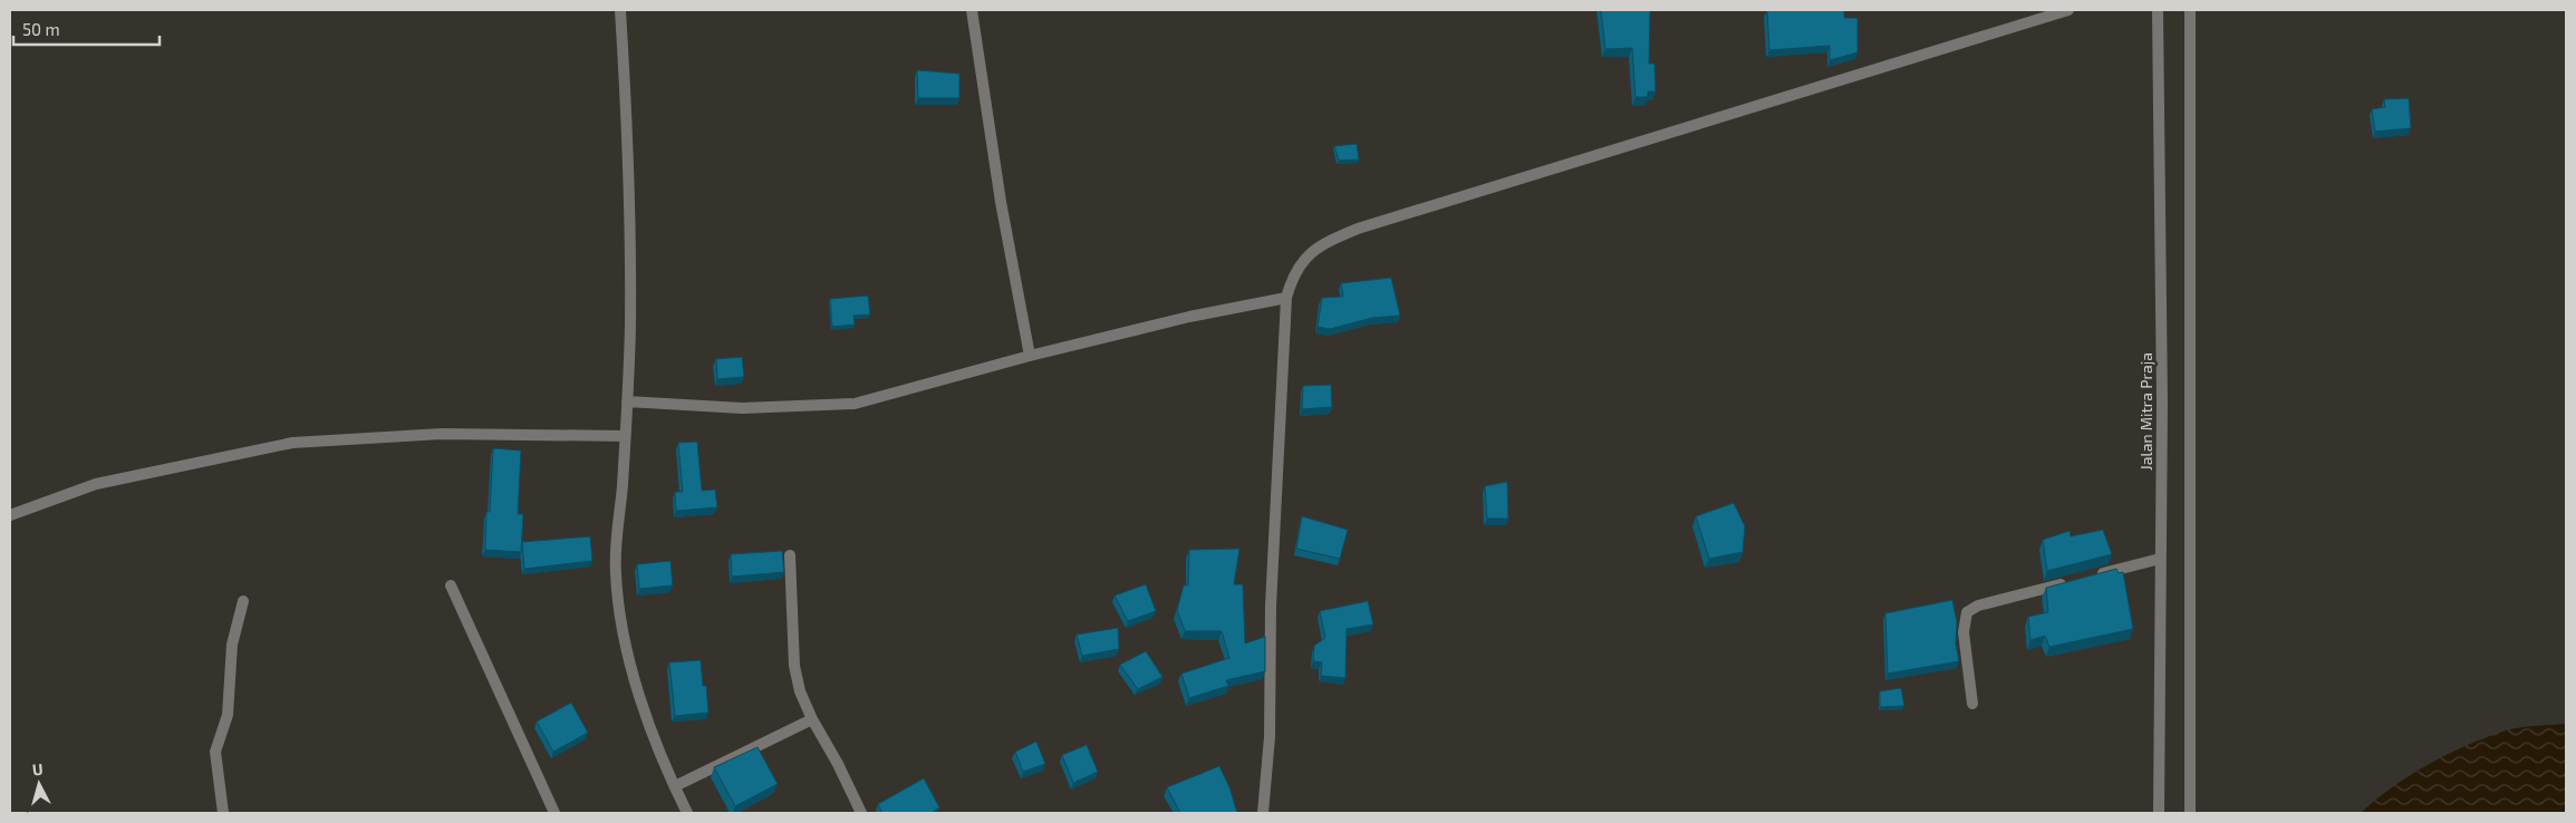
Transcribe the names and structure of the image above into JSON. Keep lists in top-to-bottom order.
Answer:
{
  "streets": {
    "street": ["Jalan Mitra Praja"]
  },
  "scale_bar": "50 m",
  "north": "top"
}
